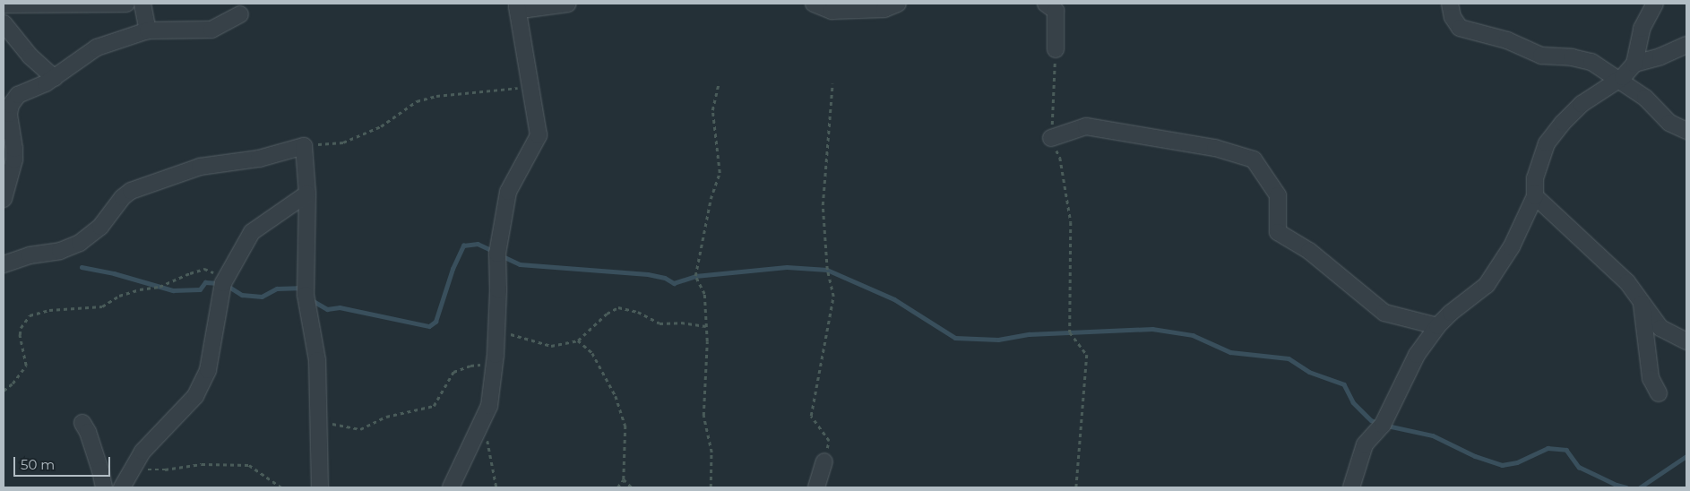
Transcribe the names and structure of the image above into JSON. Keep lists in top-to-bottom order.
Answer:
{
  "scale_bar": "50 m"
}
